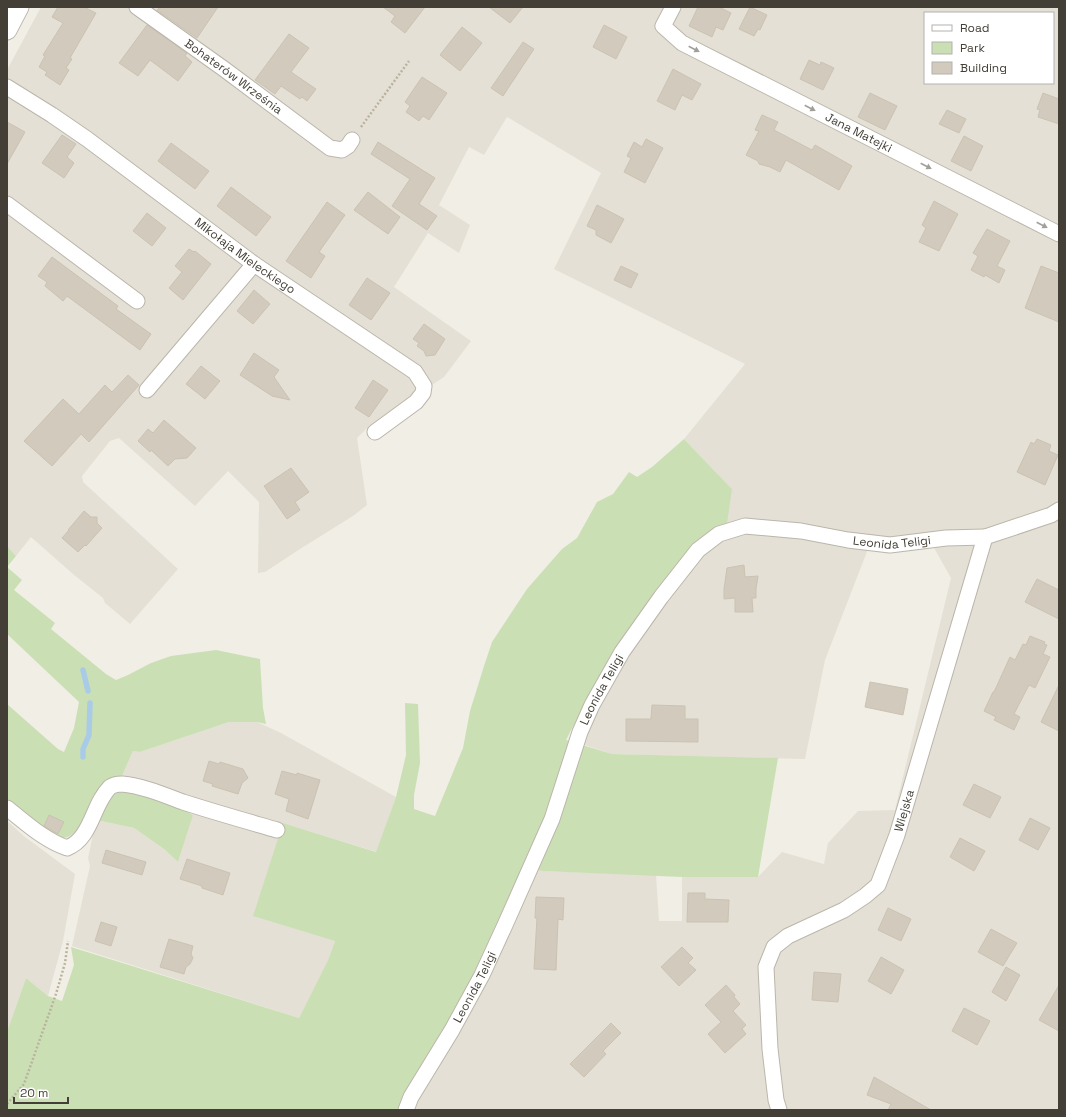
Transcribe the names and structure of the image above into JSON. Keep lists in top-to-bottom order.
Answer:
{
  "streets": {
    "street": [
      "Bohaterów Września",
      "Jana Matejki",
      "Mikołaja Mieleckiego",
      "Leonida Teligi",
      "Wiejska"
    ]
  },
  "crossings": [
    ["Leonida Teligi", "Wiejska"]
  ],
  "one_way": ["Jana Matejki"],
  "legend": ["Road", "Park", "Building"],
  "scale_bar": "20 m"
}
